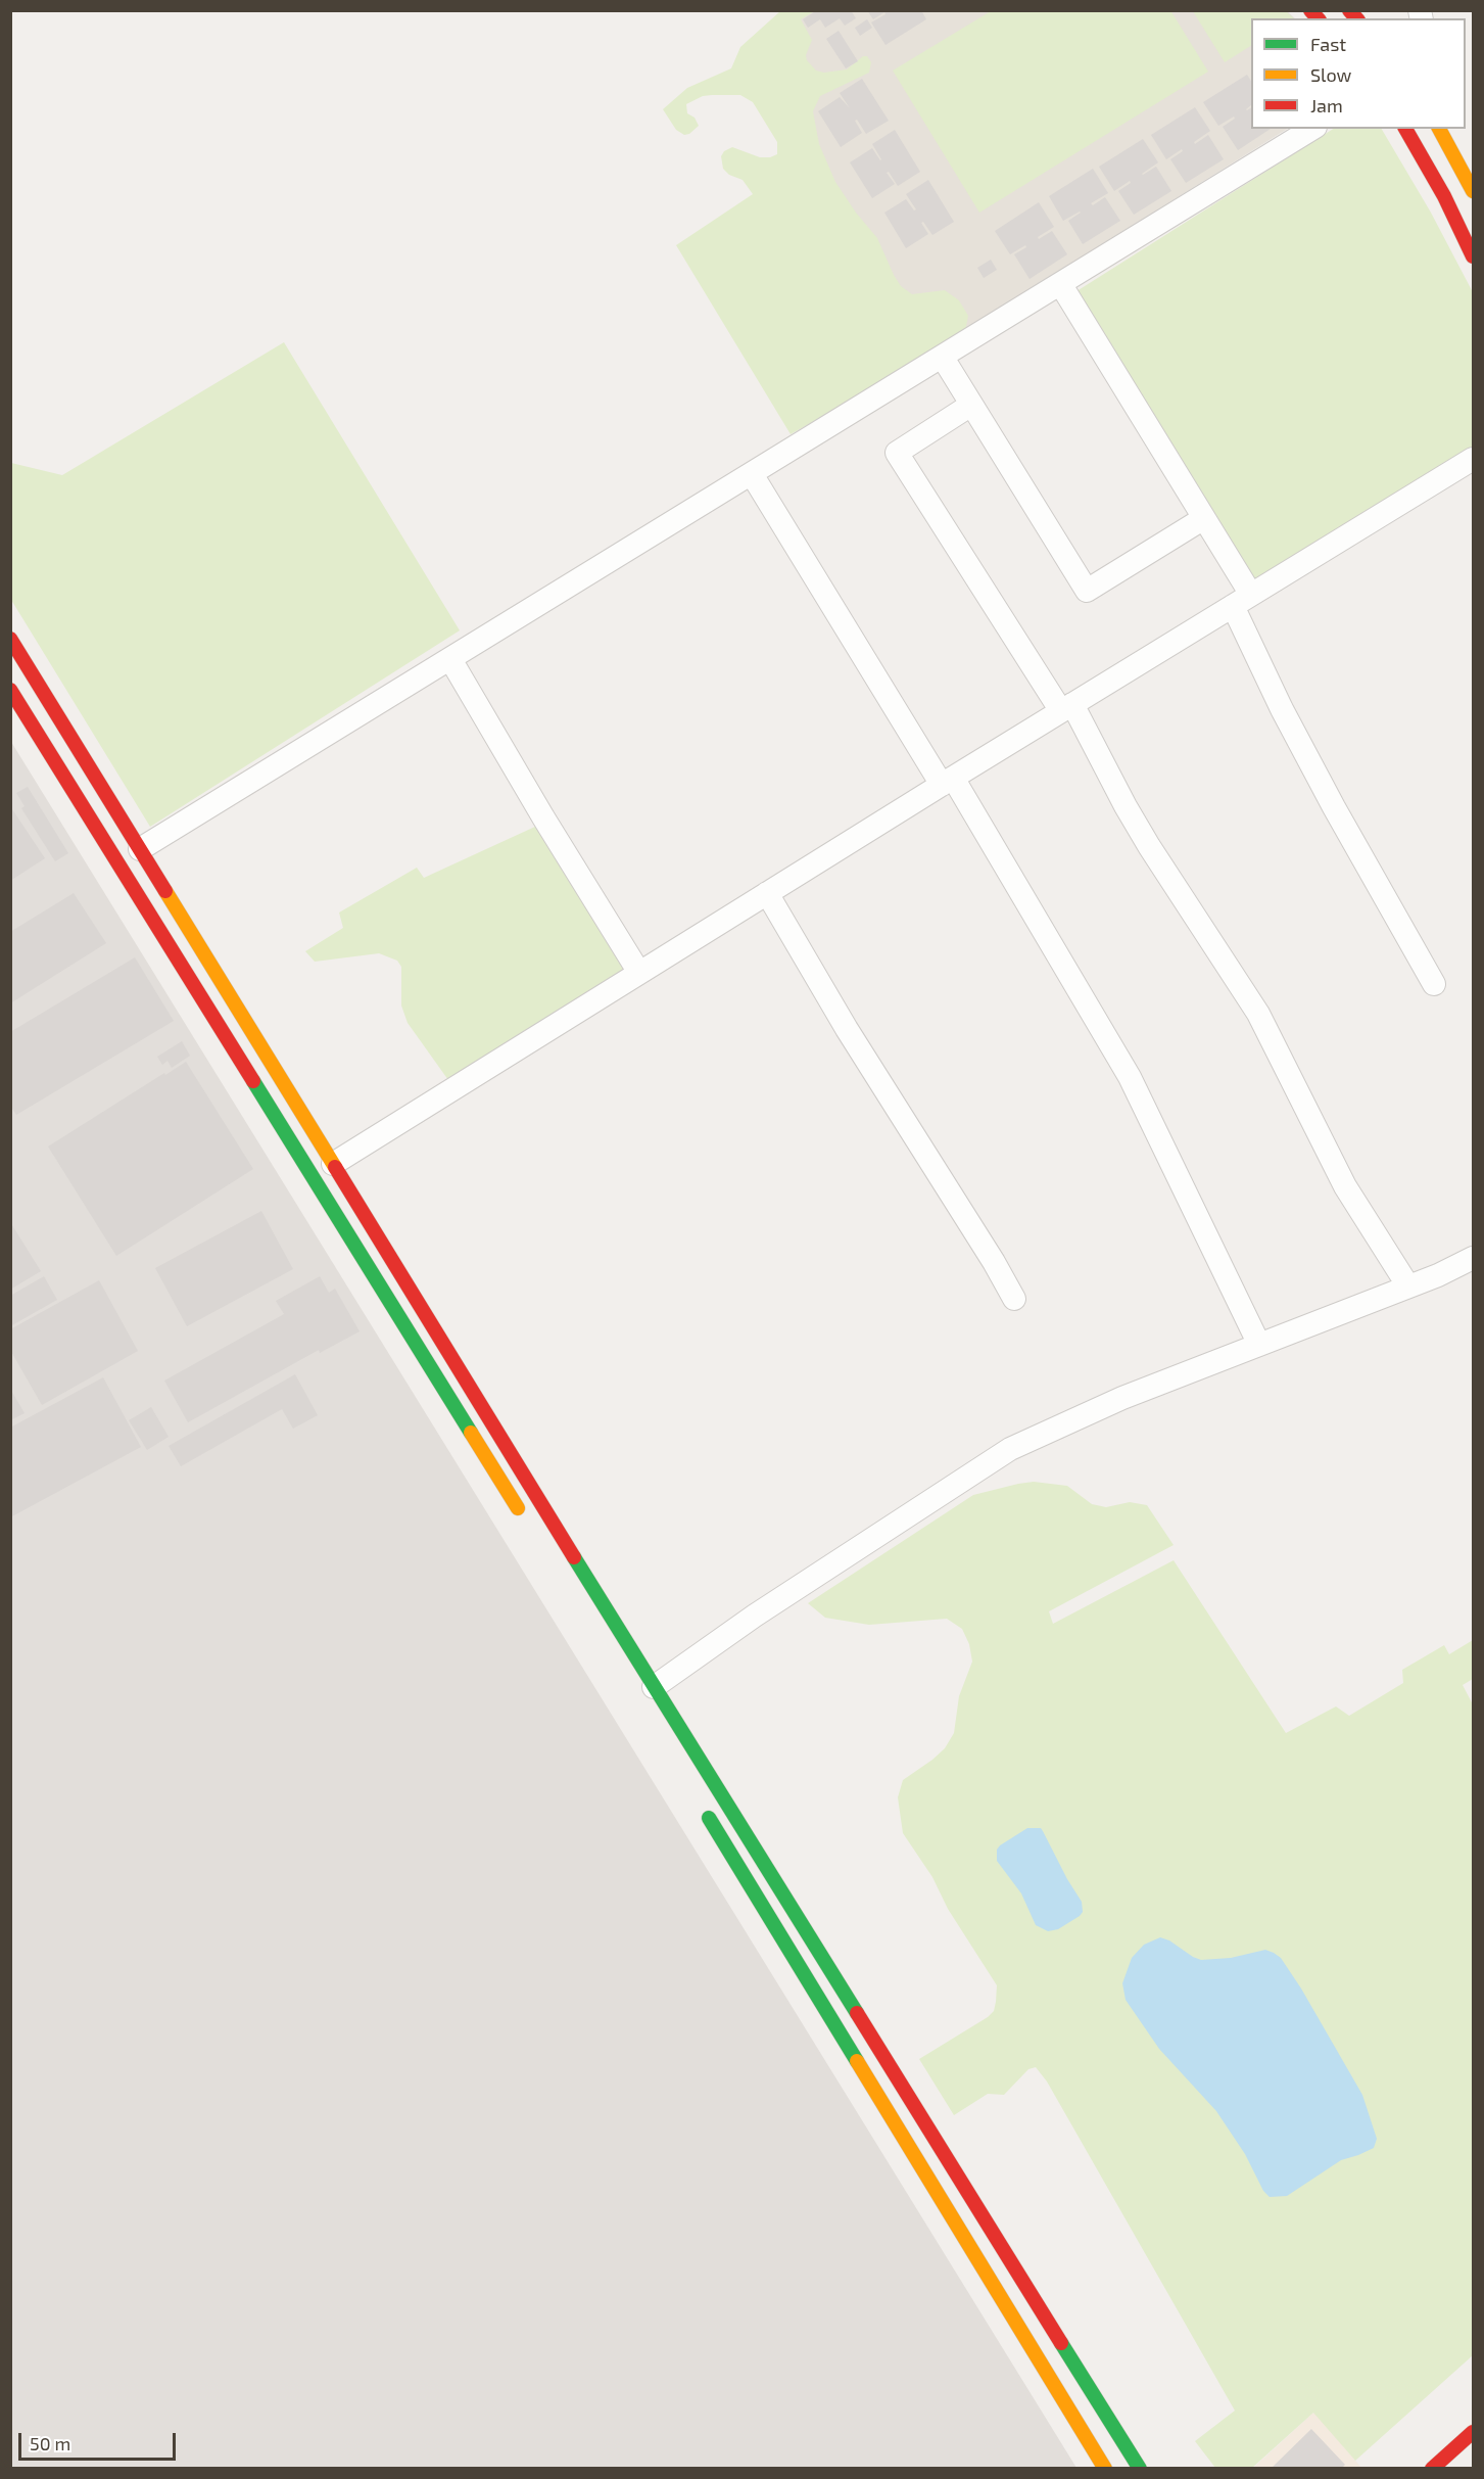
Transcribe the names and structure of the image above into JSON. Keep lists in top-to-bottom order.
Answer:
{
  "legend": ["Fast", "Slow", "Jam"],
  "scale_bar": "50 m"
}
